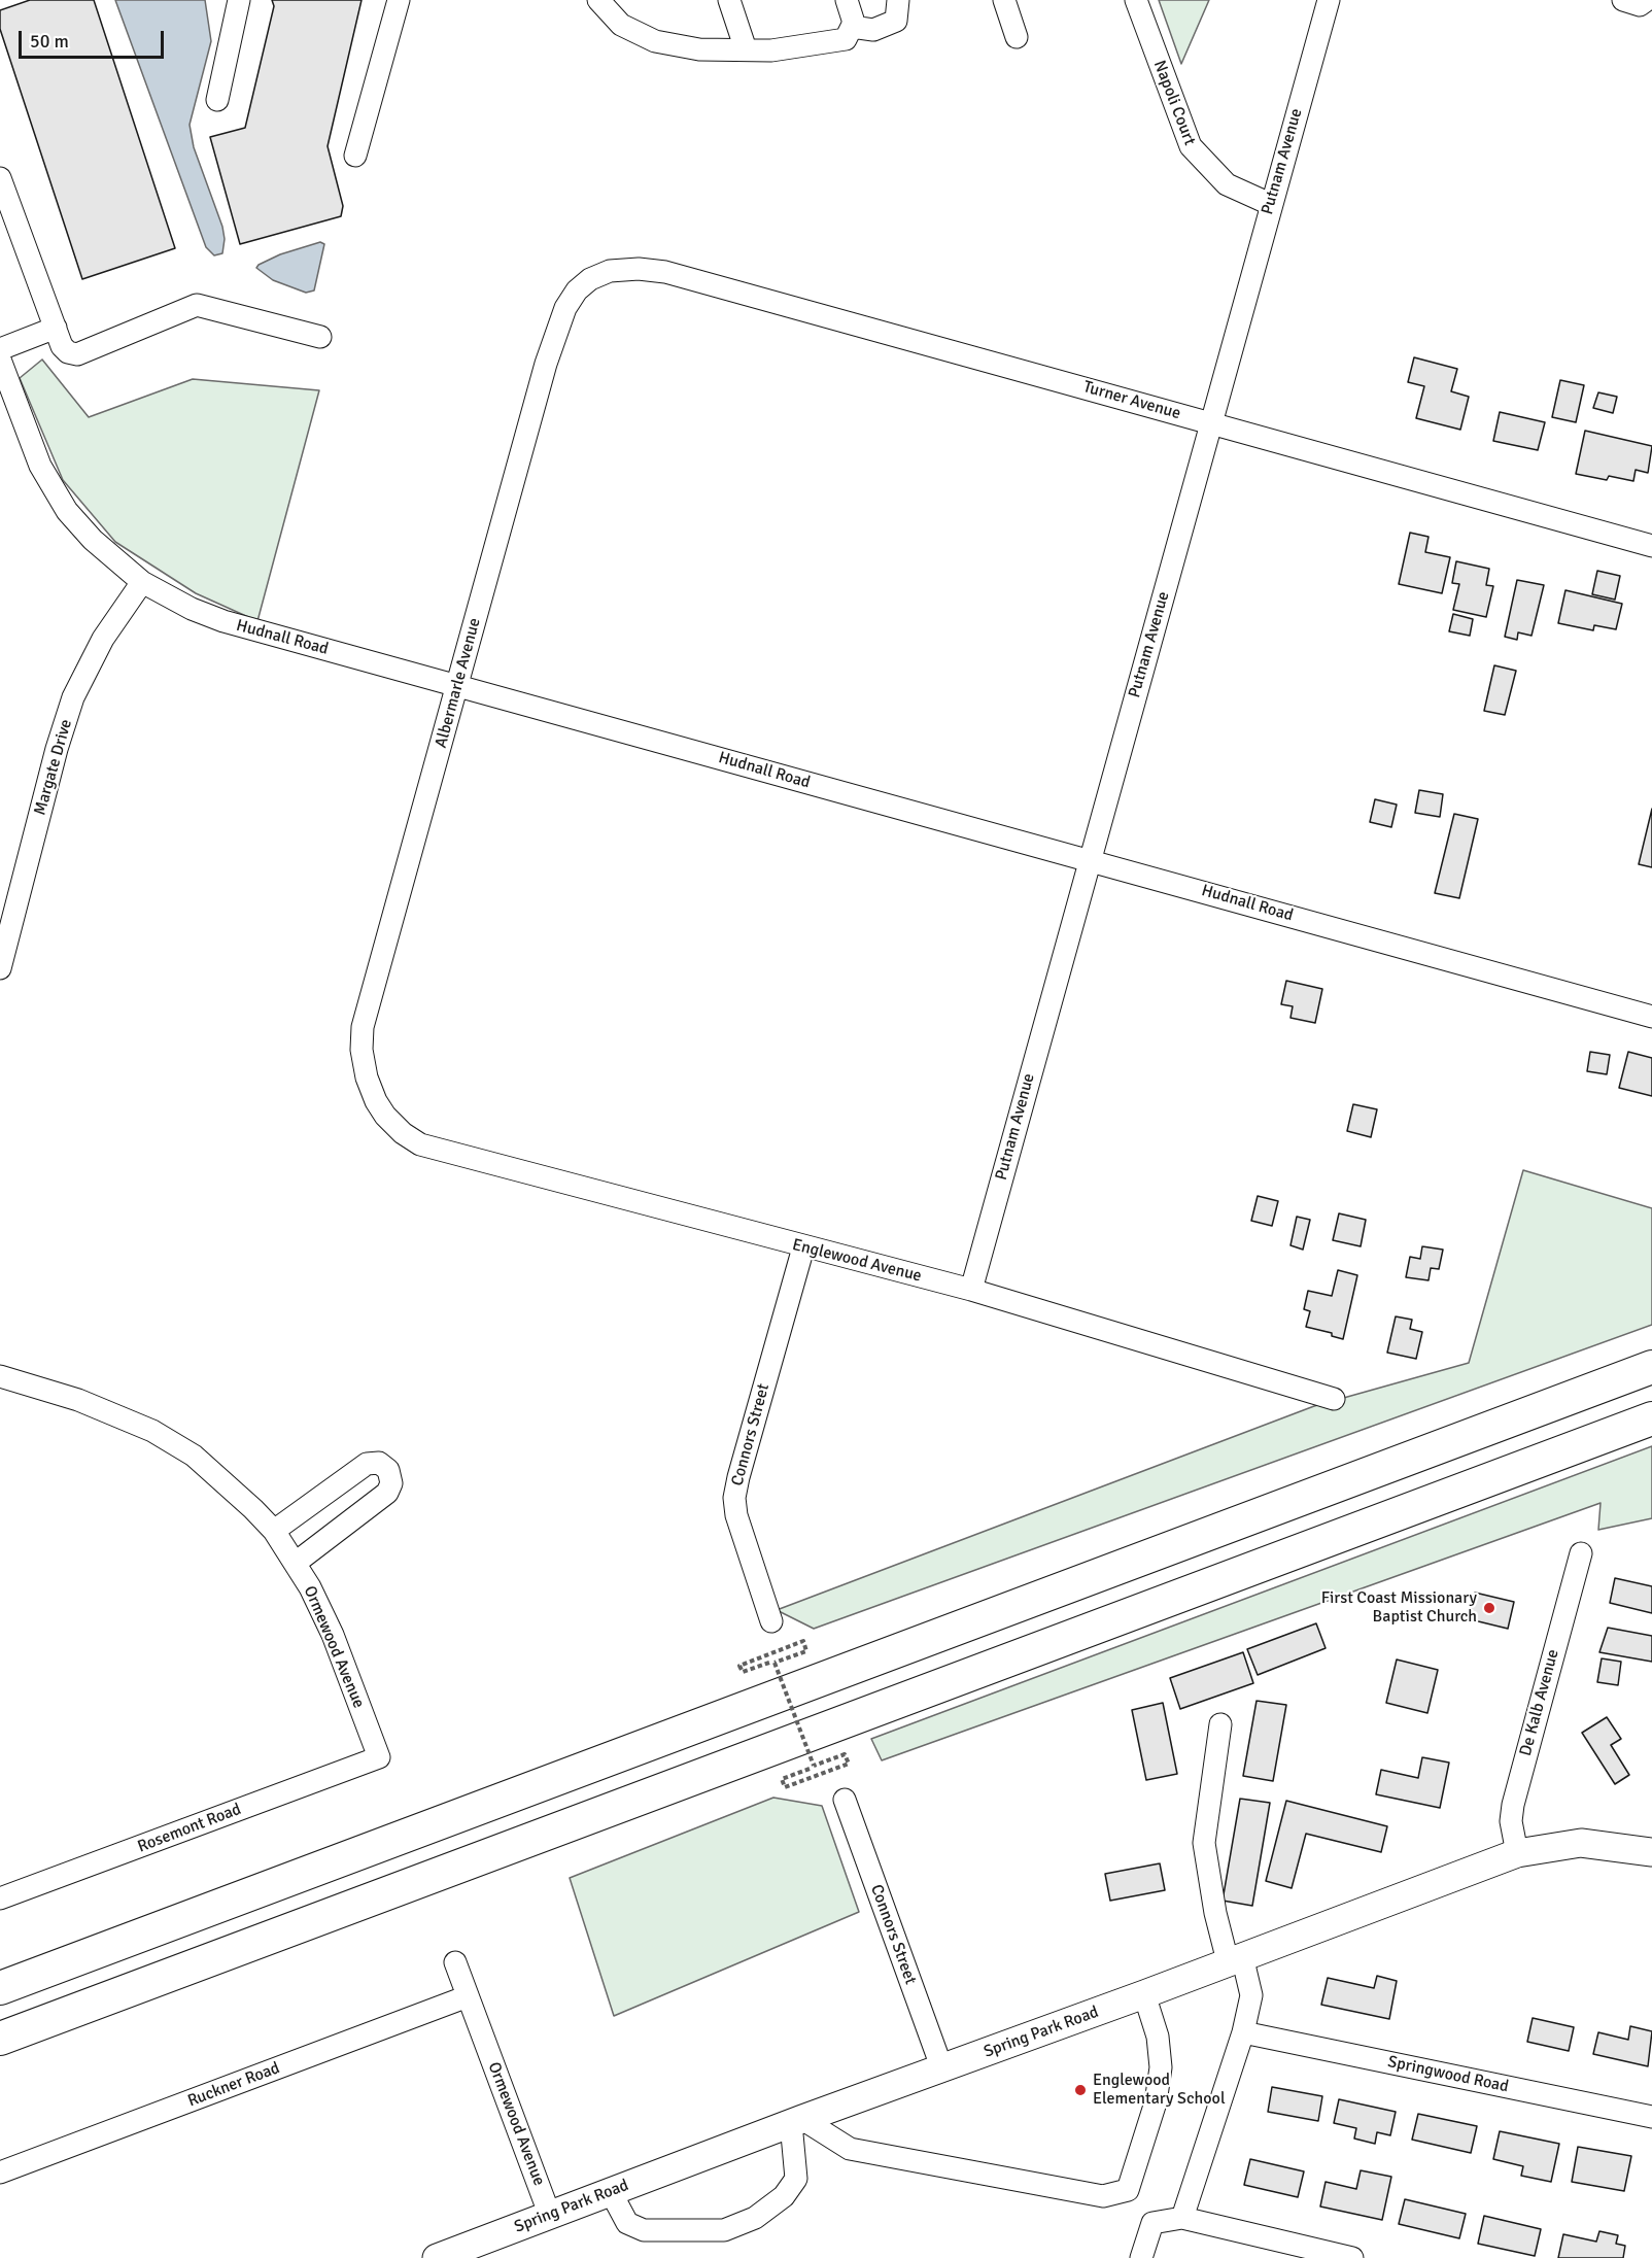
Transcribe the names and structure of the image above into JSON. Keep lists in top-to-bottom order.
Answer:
{
  "streets": {
    "main road": ["Spring Park Road"],
    "street": [
      "Napoli Court",
      "Putnam Avenue",
      "Turner Avenue",
      "Hudnall Road",
      "Albermarle Avenue",
      "Margate Drive",
      "Englewood Avenue",
      "Connors Street",
      "Ormewood Avenue",
      "De Kalb Avenue",
      "Rosemont Road",
      "Springwood Road",
      "Ruckner Road"
    ]
  },
  "crossings": [
    ["Napoli Court", "Putnam Avenue"],
    ["Putnam Avenue", "Turner Avenue"],
    ["Putnam Avenue", "Hudnall Road"],
    ["Putnam Avenue", "Englewood Avenue"],
    ["Turner Avenue", "Albermarle Avenue"],
    ["Hudnall Road", "Albermarle Avenue"],
    ["Hudnall Road", "Margate Drive"],
    ["Albermarle Avenue", "Englewood Avenue"],
    ["Englewood Avenue", "Connors Street"],
    ["Connors Street", "Spring Park Road"],
    ["Ormewood Avenue", "Rosemont Road"],
    ["Ormewood Avenue", "Spring Park Road"],
    ["Ormewood Avenue", "Ruckner Road"],
    ["De Kalb Avenue", "Spring Park Road"]
  ],
  "places": ["First Coast Missionary Baptist Church", "Englewood Elementary School"],
  "scale_bar": "50 m"
}
